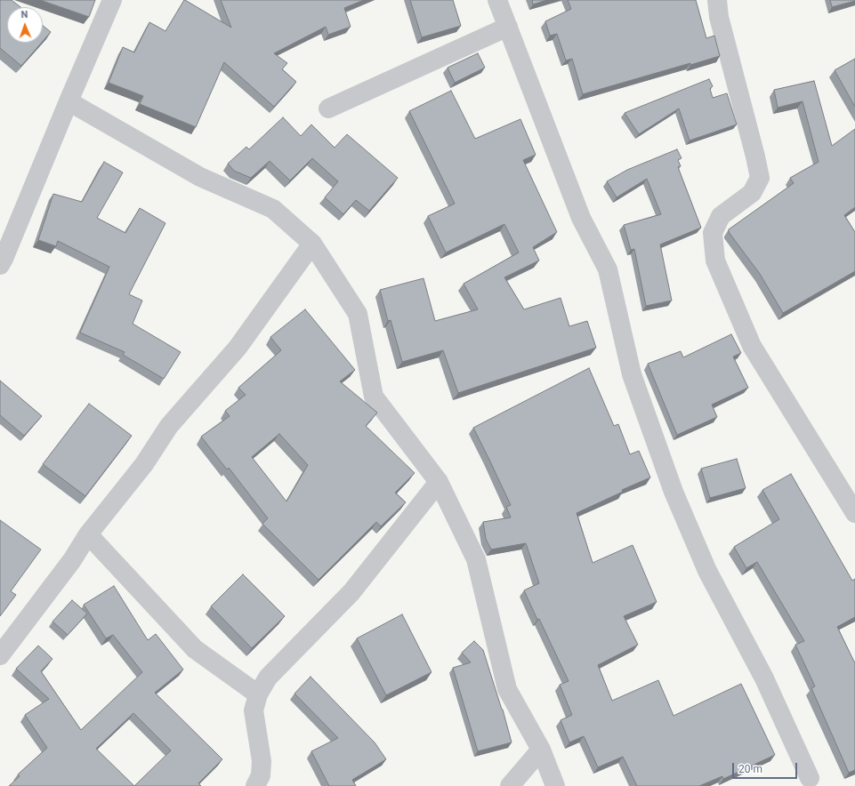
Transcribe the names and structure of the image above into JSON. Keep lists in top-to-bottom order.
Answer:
{
  "scale_bar": "20 m",
  "north": "top"
}
